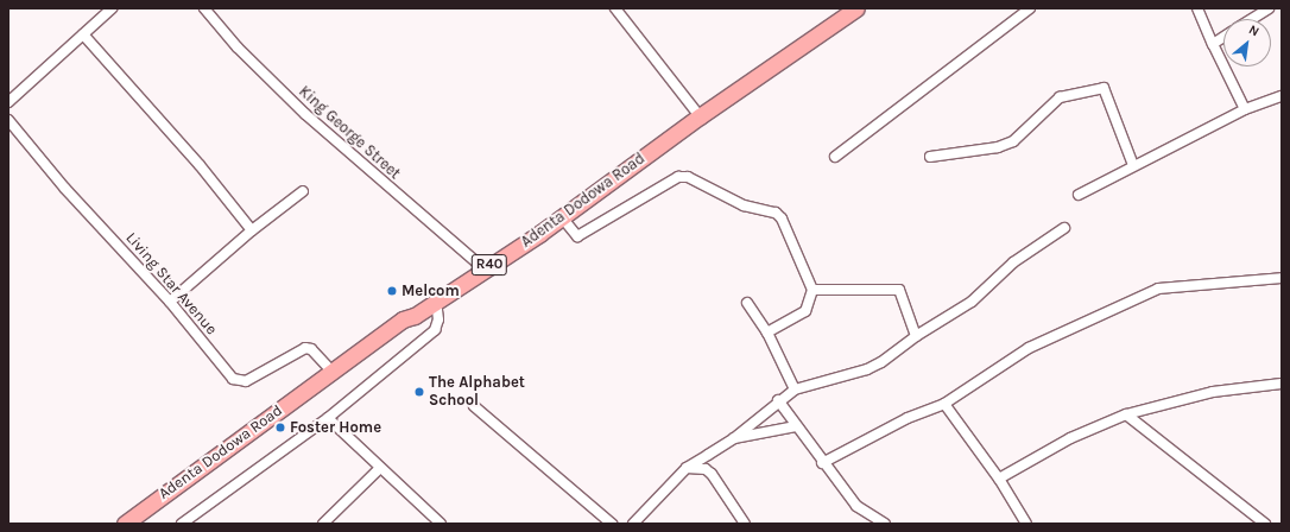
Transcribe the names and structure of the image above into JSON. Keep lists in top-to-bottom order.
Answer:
{
  "streets": {
    "main road": ["Adenta Dodowa Road", "R40"],
    "street": ["King George Street", "Living Star Avenue"]
  },
  "crossings": [
    ["King George Street", "Adenta Dodowa Road"],
    ["Adenta Dodowa Road", "Living Star Avenue"]
  ],
  "places": ["Melcom", "The Alphabet School", "Foster Home"],
  "north": "top right"
}
